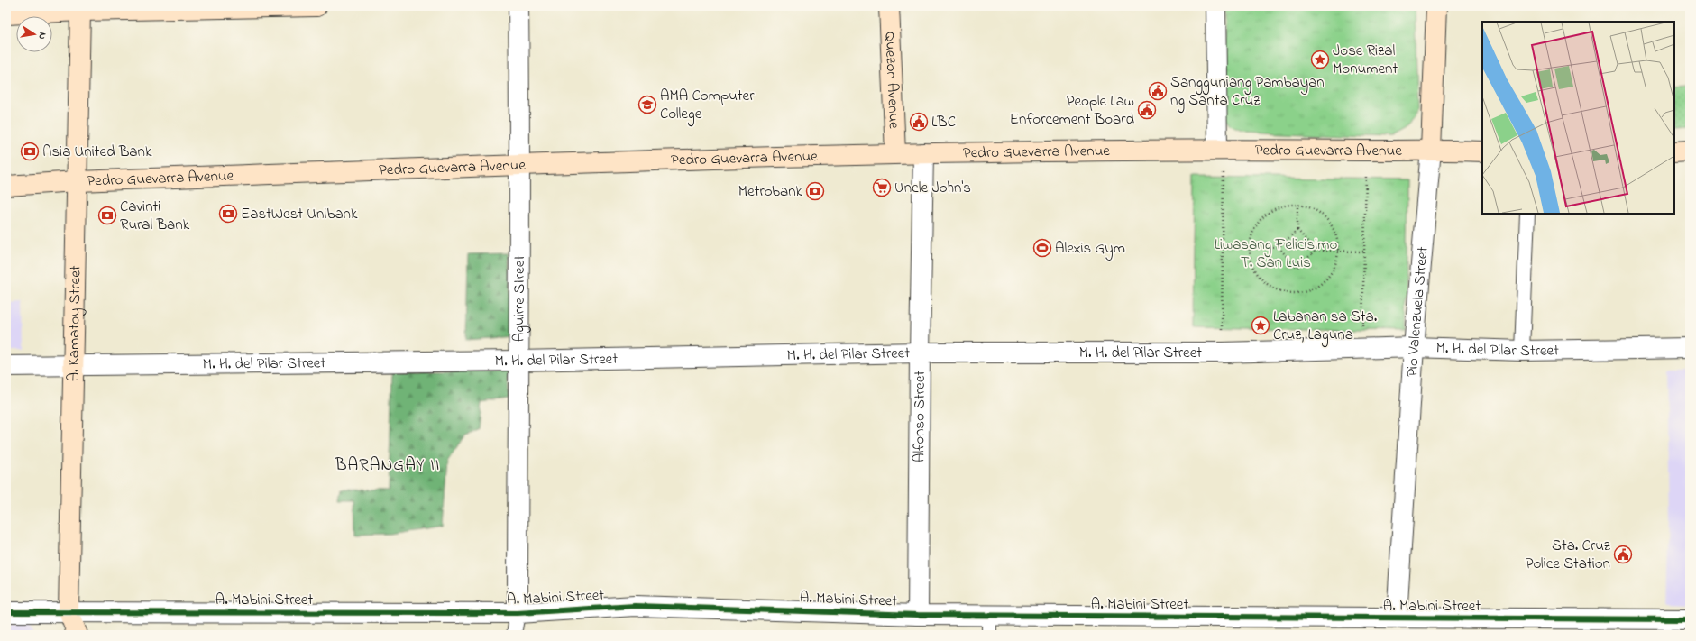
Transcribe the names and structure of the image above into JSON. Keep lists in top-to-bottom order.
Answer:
{
  "streets": {
    "street": [
      "Quezon Avenue",
      "Pedro Guevarra Avenue",
      "Aguirre Street",
      "Pio Valenzuela Street",
      "A. Kamatoy Street",
      "M. H. del Pilar Street",
      "Alfonso Street",
      "A. Mabini Street"
    ]
  },
  "crossings": [
    ["Quezon Avenue", "Pedro Guevarra Avenue"],
    ["Pedro Guevarra Avenue", "Aguirre Street"],
    ["Pedro Guevarra Avenue", "Pio Valenzuela Street"],
    ["Pedro Guevarra Avenue", "A. Kamatoy Street"],
    ["Pedro Guevarra Avenue", "Alfonso Street"],
    ["Aguirre Street", "M. H. del Pilar Street"],
    ["Aguirre Street", "A. Mabini Street"],
    ["Pio Valenzuela Street", "M. H. del Pilar Street"],
    ["Pio Valenzuela Street", "A. Mabini Street"],
    ["A. Kamatoy Street", "M. H. del Pilar Street"],
    ["A. Kamatoy Street", "A. Mabini Street"],
    ["M. H. del Pilar Street", "Alfonso Street"],
    ["Alfonso Street", "A. Mabini Street"]
  ],
  "districts": ["BARANGAY II"],
  "parks": ["Liwasang Felicisimo T. San Luis"],
  "places": {
    "place": ["Jose Rizal Monument", "Labanan sa Sta. Cruz, Laguna"],
    "public building": [
      "Sangguniang Pambayan ng Santa Cruz",
      "People Law Enforcement Board",
      "LBC",
      "Sta. Cruz Police Station"
    ],
    "school or university": ["AMA Computer College"],
    "bank": [
      "Asia United Bank",
      "Metrobank",
      "EastWest Unibank",
      "Cavinti Rural Bank"
    ],
    "supermarket": ["Uncle John's"],
    "sports": ["Alexis Gym"]
  },
  "north": "right"
}
